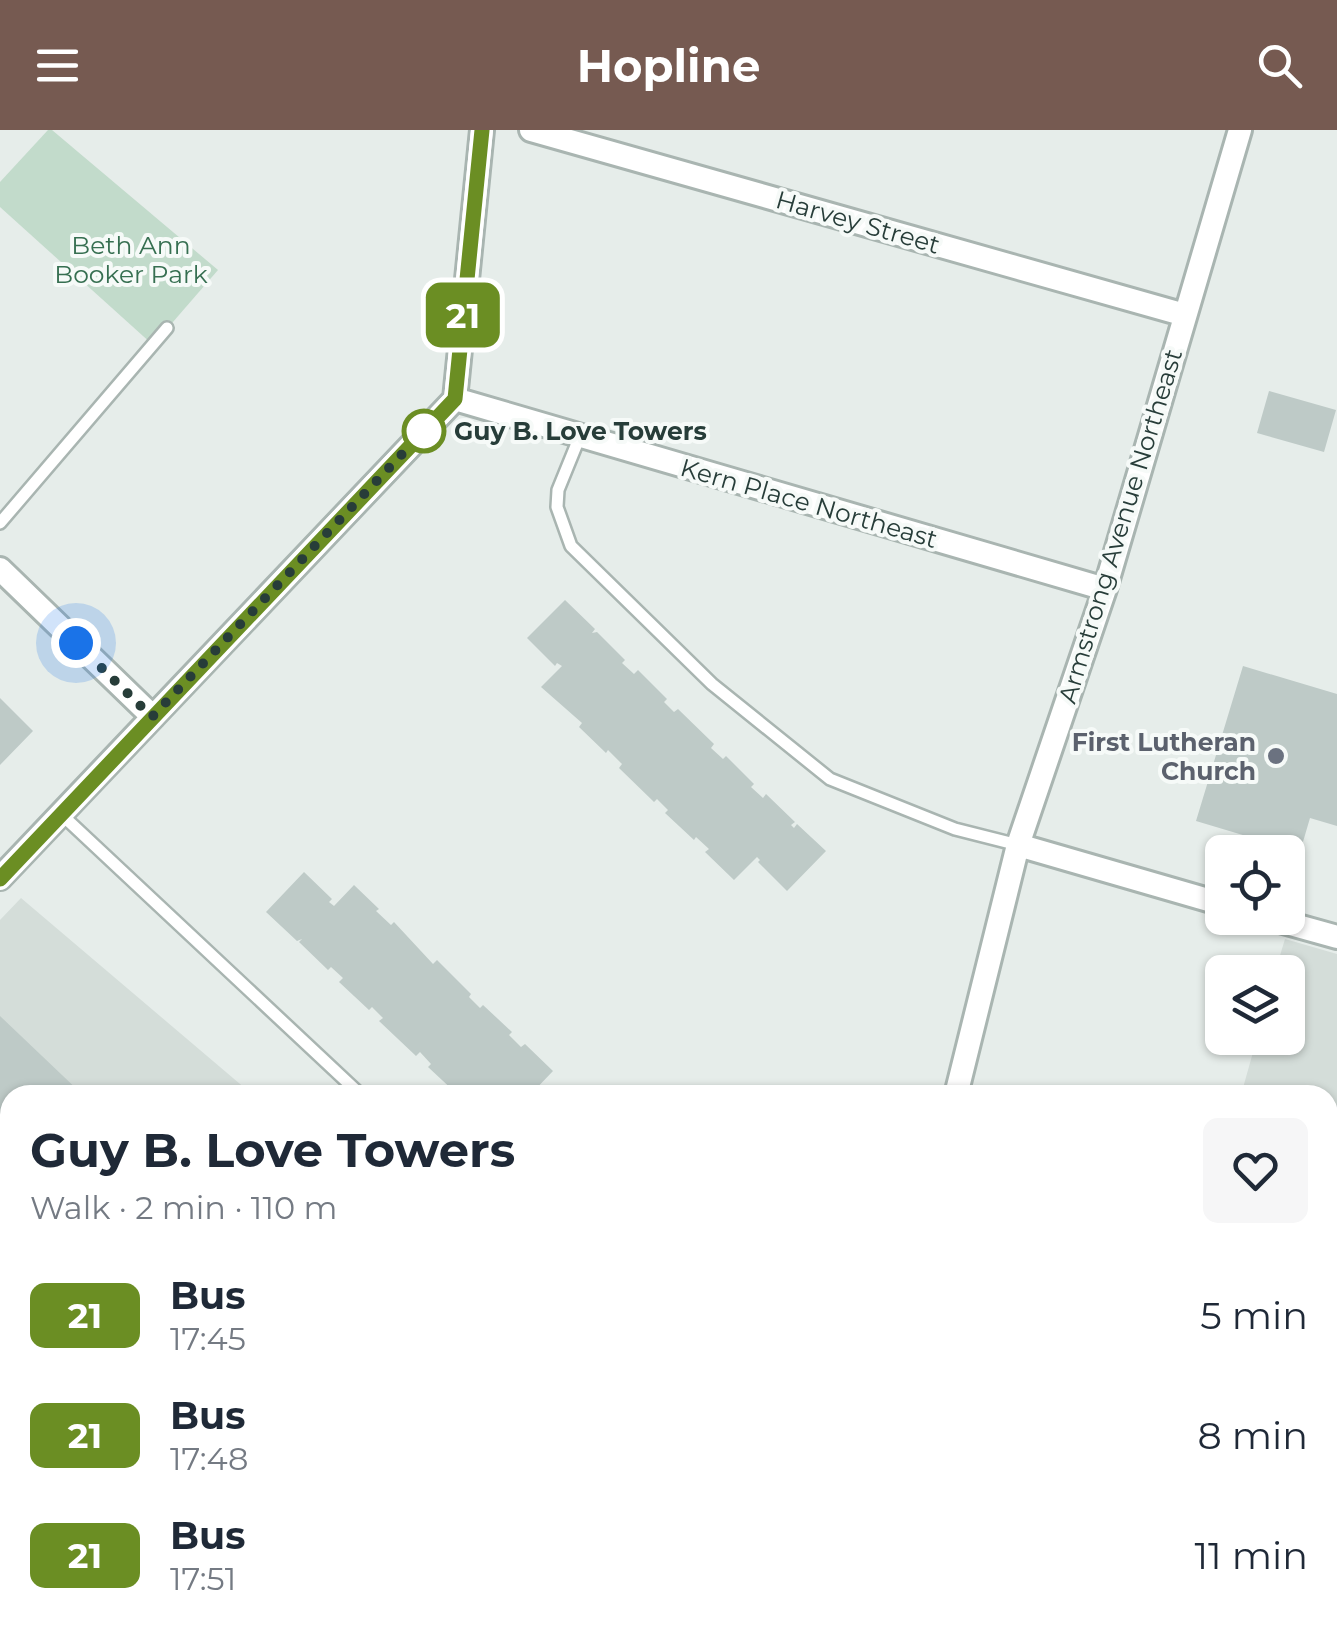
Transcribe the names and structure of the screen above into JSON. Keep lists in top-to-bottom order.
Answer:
{
  "streets": {
    "street": ["Harvey Street", "Kern Place Northeast", "Armstrong Avenue Northeast"]
  },
  "crossings": [
    ["Harvey Street", "Armstrong Avenue Northeast"],
    ["Kern Place Northeast", "Armstrong Avenue Northeast"]
  ],
  "parks": ["Beth Ann Booker Park"],
  "places": ["Guy B. Love Towers", "First Lutheran Church"],
  "lines": ["bus line 21"],
  "page": {
    "header": "Hopline",
    "on_map": "21",
    "heading": ["Guy B. Love Towers", "Walk · 2 min · 110 m"],
    "list": [
      {
        "mark": "21",
        "name": "Bus",
        "note": "17:45",
        "value": "5 min"
      },
      {
        "mark": "21",
        "name": "Bus",
        "note": "17:48",
        "value": "8 min"
      },
      {
        "mark": "21",
        "name": "Bus",
        "note": "17:51",
        "value": "11 min"
      }
    ]
  }
}
